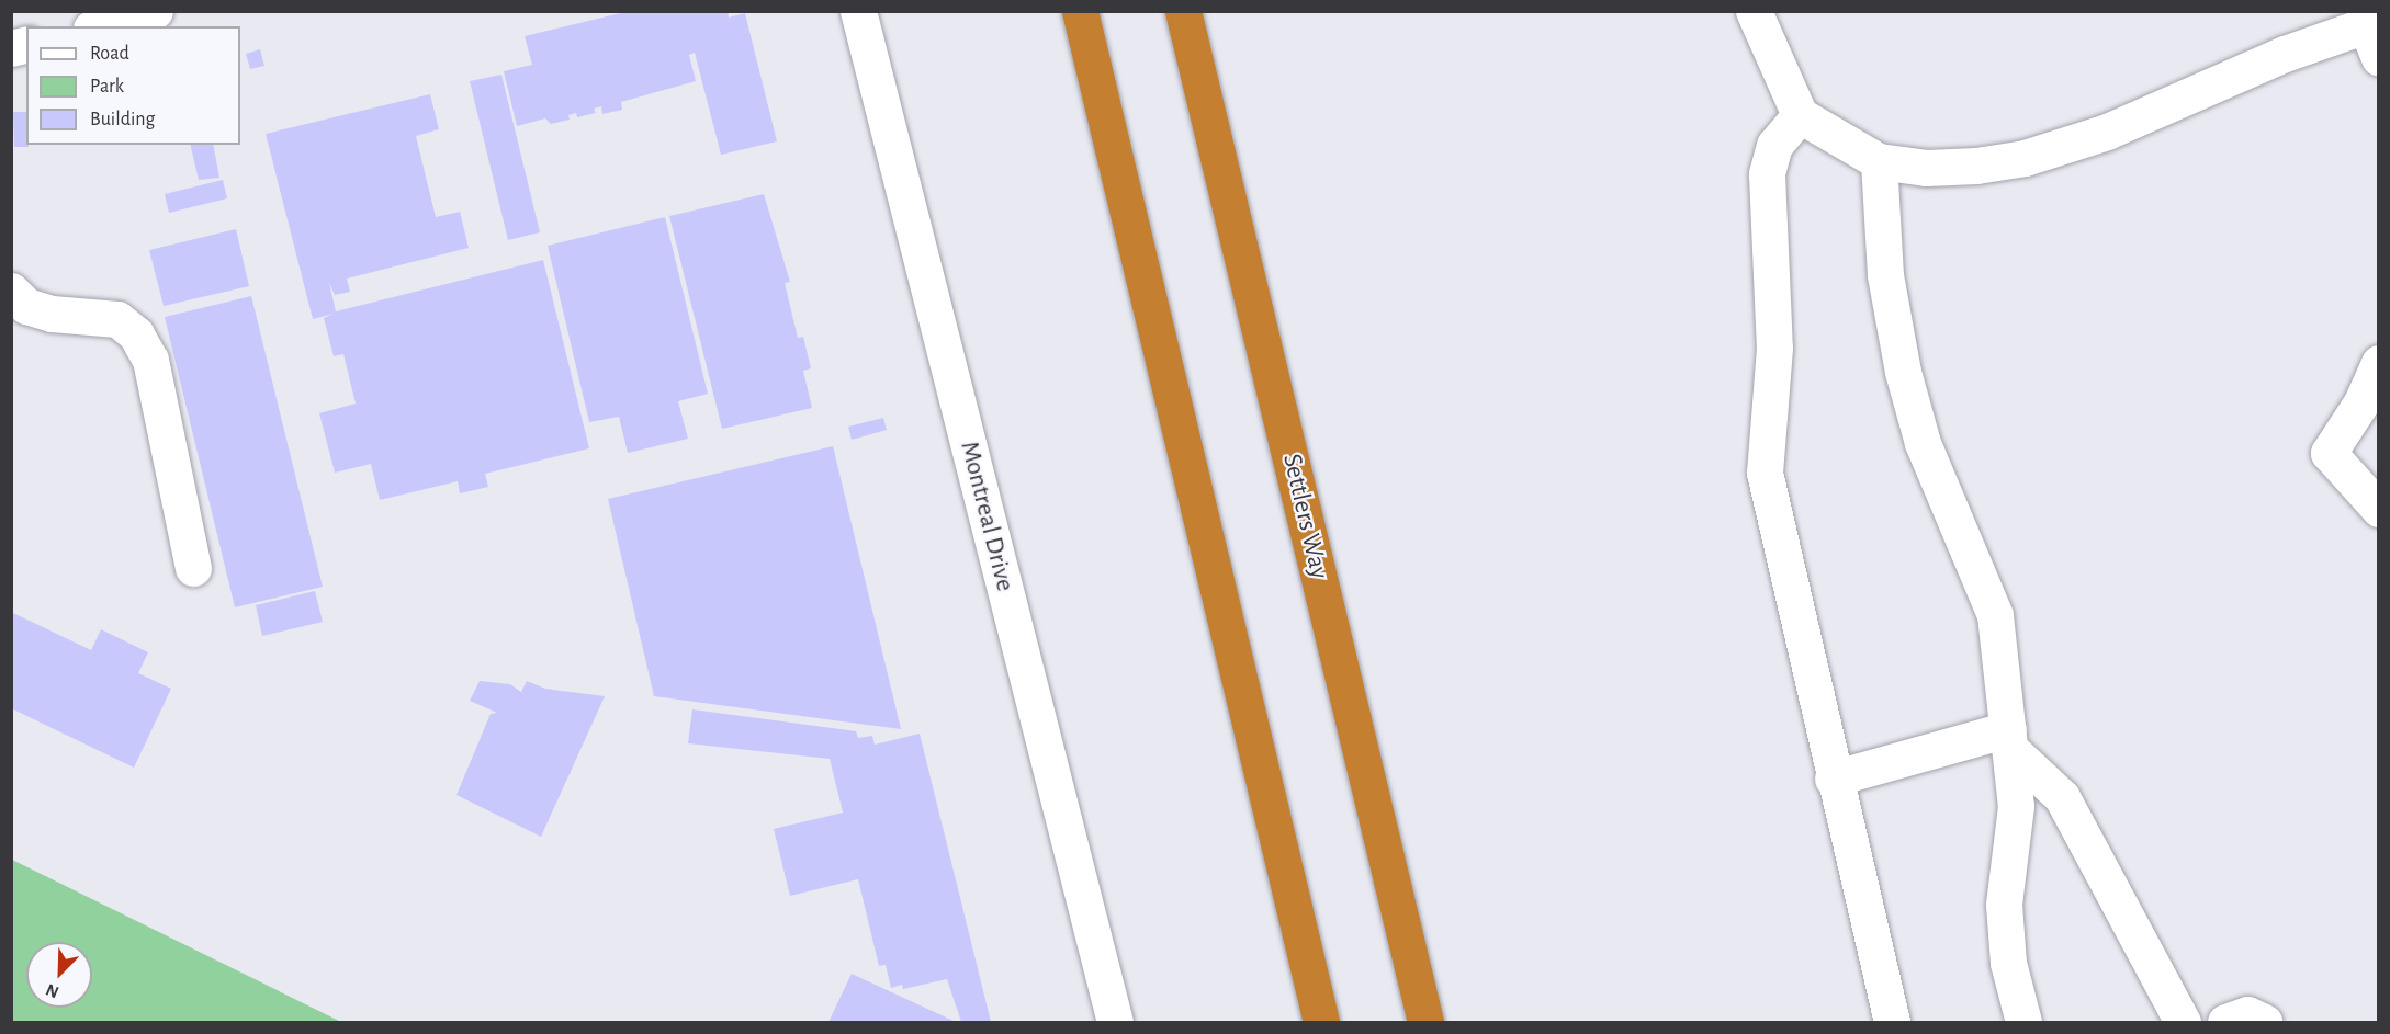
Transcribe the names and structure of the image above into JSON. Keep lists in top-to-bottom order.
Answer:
{
  "streets": {
    "highway": ["Settlers Way"],
    "street": ["Montreal Drive"]
  },
  "legend": ["Road", "Park", "Building"],
  "north": "bottom left"
}
